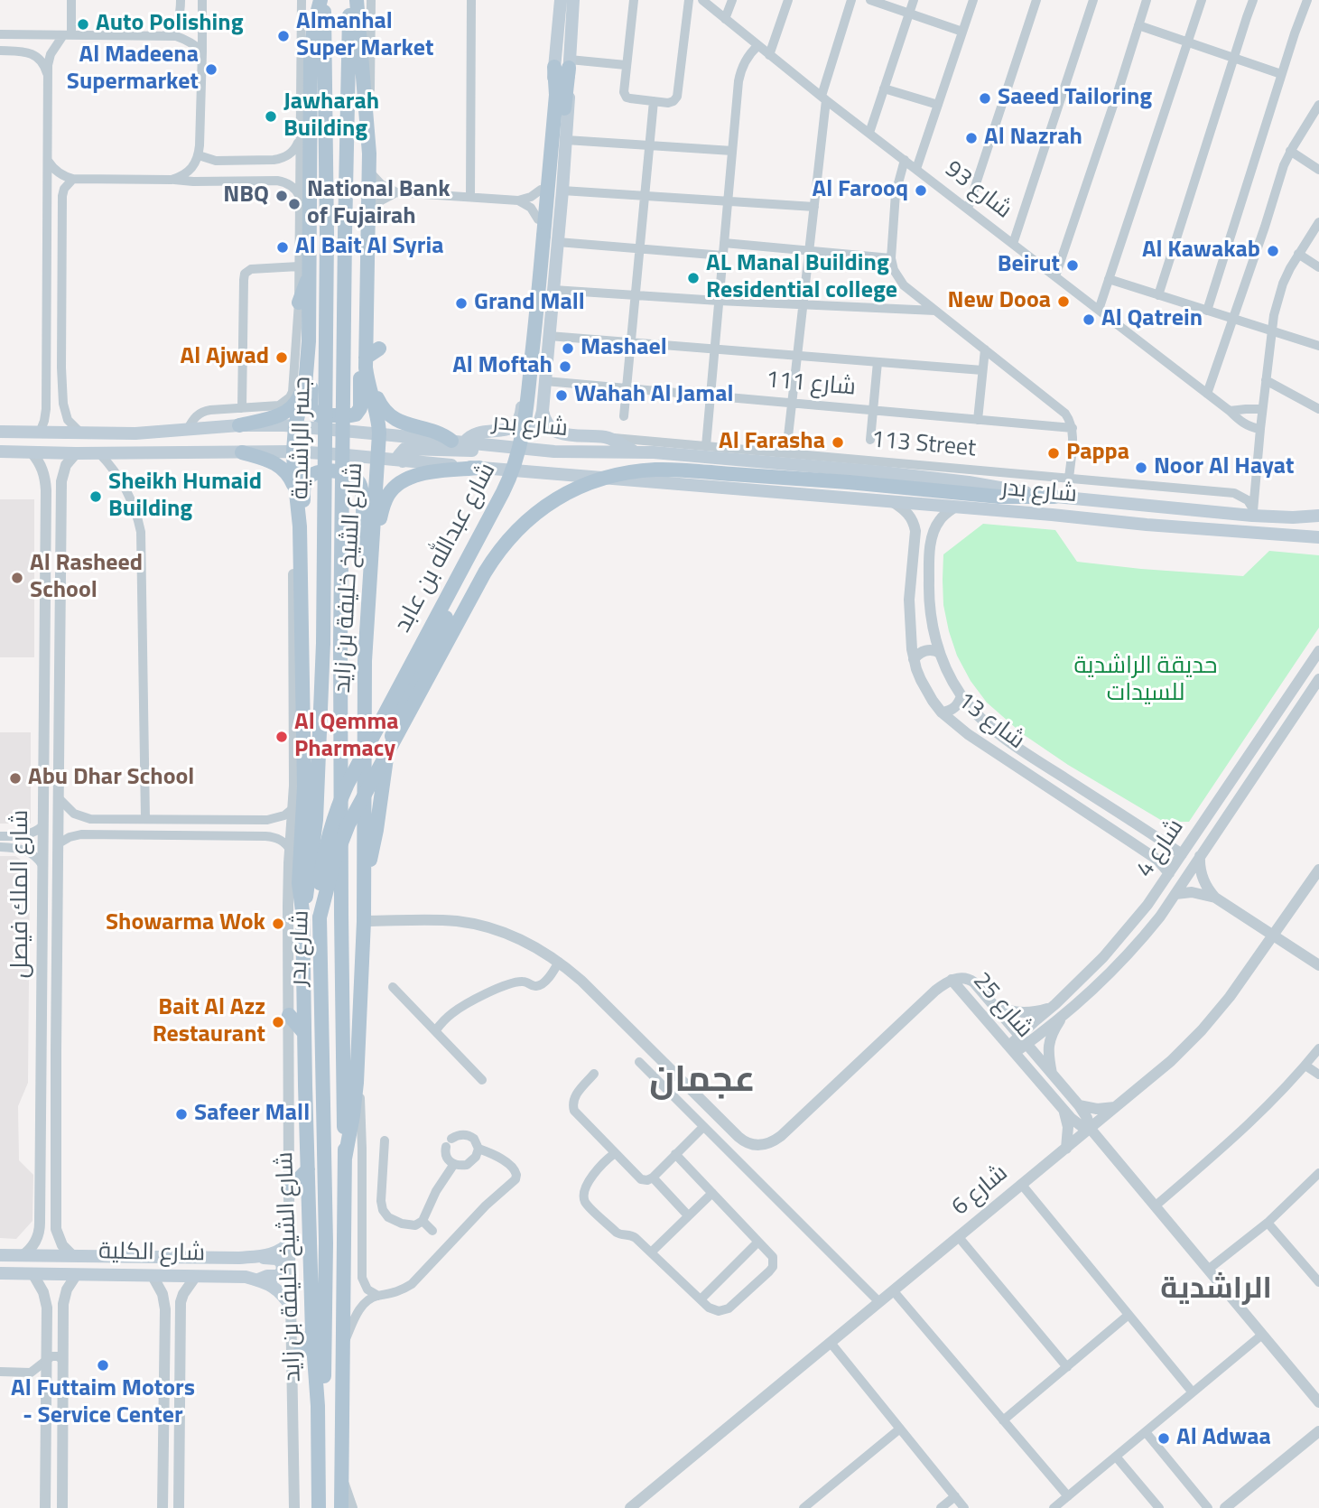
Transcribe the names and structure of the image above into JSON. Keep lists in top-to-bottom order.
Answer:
{
  "streets": {
    "main road": [
      "شارع بدر",
      "جسر الراشدية",
      "شارع عبدالله بن عابد",
      "شارع الشيخ خليفة بن زايد",
      "شارع الكلية"
    ],
    "street": [
      "شارع 93",
      "شارع 111",
      "113 Street",
      "شارع 13",
      "شارع 4",
      "شارع الملك فيصل",
      "شارع 25",
      "شارع 6"
    ]
  },
  "crossings": [
    ["شارع 111", "شارع عبدالله بن عابد"],
    ["شارع بدر", "شارع عبدالله بن عابد"],
    ["شارع بدر", "شارع الشيخ خليفة بن زايد"],
    ["شارع بدر", "شارع 13"],
    ["شارع بدر", "شارع الملك فيصل"],
    ["جسر الراشدية", "شارع الشيخ خليفة بن زايد"],
    ["شارع عبدالله بن عابد", "شارع الشيخ خليفة بن زايد"],
    ["شارع 13", "شارع 4"],
    ["شارع 4", "شارع 25"],
    ["شارع الملك فيصل", "شارع الكلية"],
    ["شارع 25", "شارع 6"]
  ],
  "districts": ["عجمان", "الراشدية"],
  "parks": ["حديقة الراشدية للسيدات"],
  "places": [
    "Auto Polishing",
    "Almanhal Super Market",
    "Al Madeena Supermarket",
    "Saeed Tailoring",
    "Jawharah Building",
    "Al Nazrah",
    "Al Farooq",
    "NBQ",
    "National Bank of Fujairah",
    "Al Bait Al Syria",
    "Al Kawakab",
    "Beirut",
    "AL Manal Building Residential college",
    "New Dooa",
    "Grand Mall",
    "Al Qatrein",
    "Mashael",
    "Al Ajwad",
    "Al Moftah",
    "Wahah Al Jamal",
    "Al Farasha",
    "Pappa",
    "Noor Al Hayat",
    "Sheikh Humaid Building",
    "Al Rasheed School",
    "Al Qemma Pharmacy",
    "Abu Dhar School",
    "Showarma Wok",
    "Bait Al Azz Restaurant",
    "Safeer Mall",
    "Al Futtaim Motors - Service Center",
    "Al Adwaa"
  ]
}
